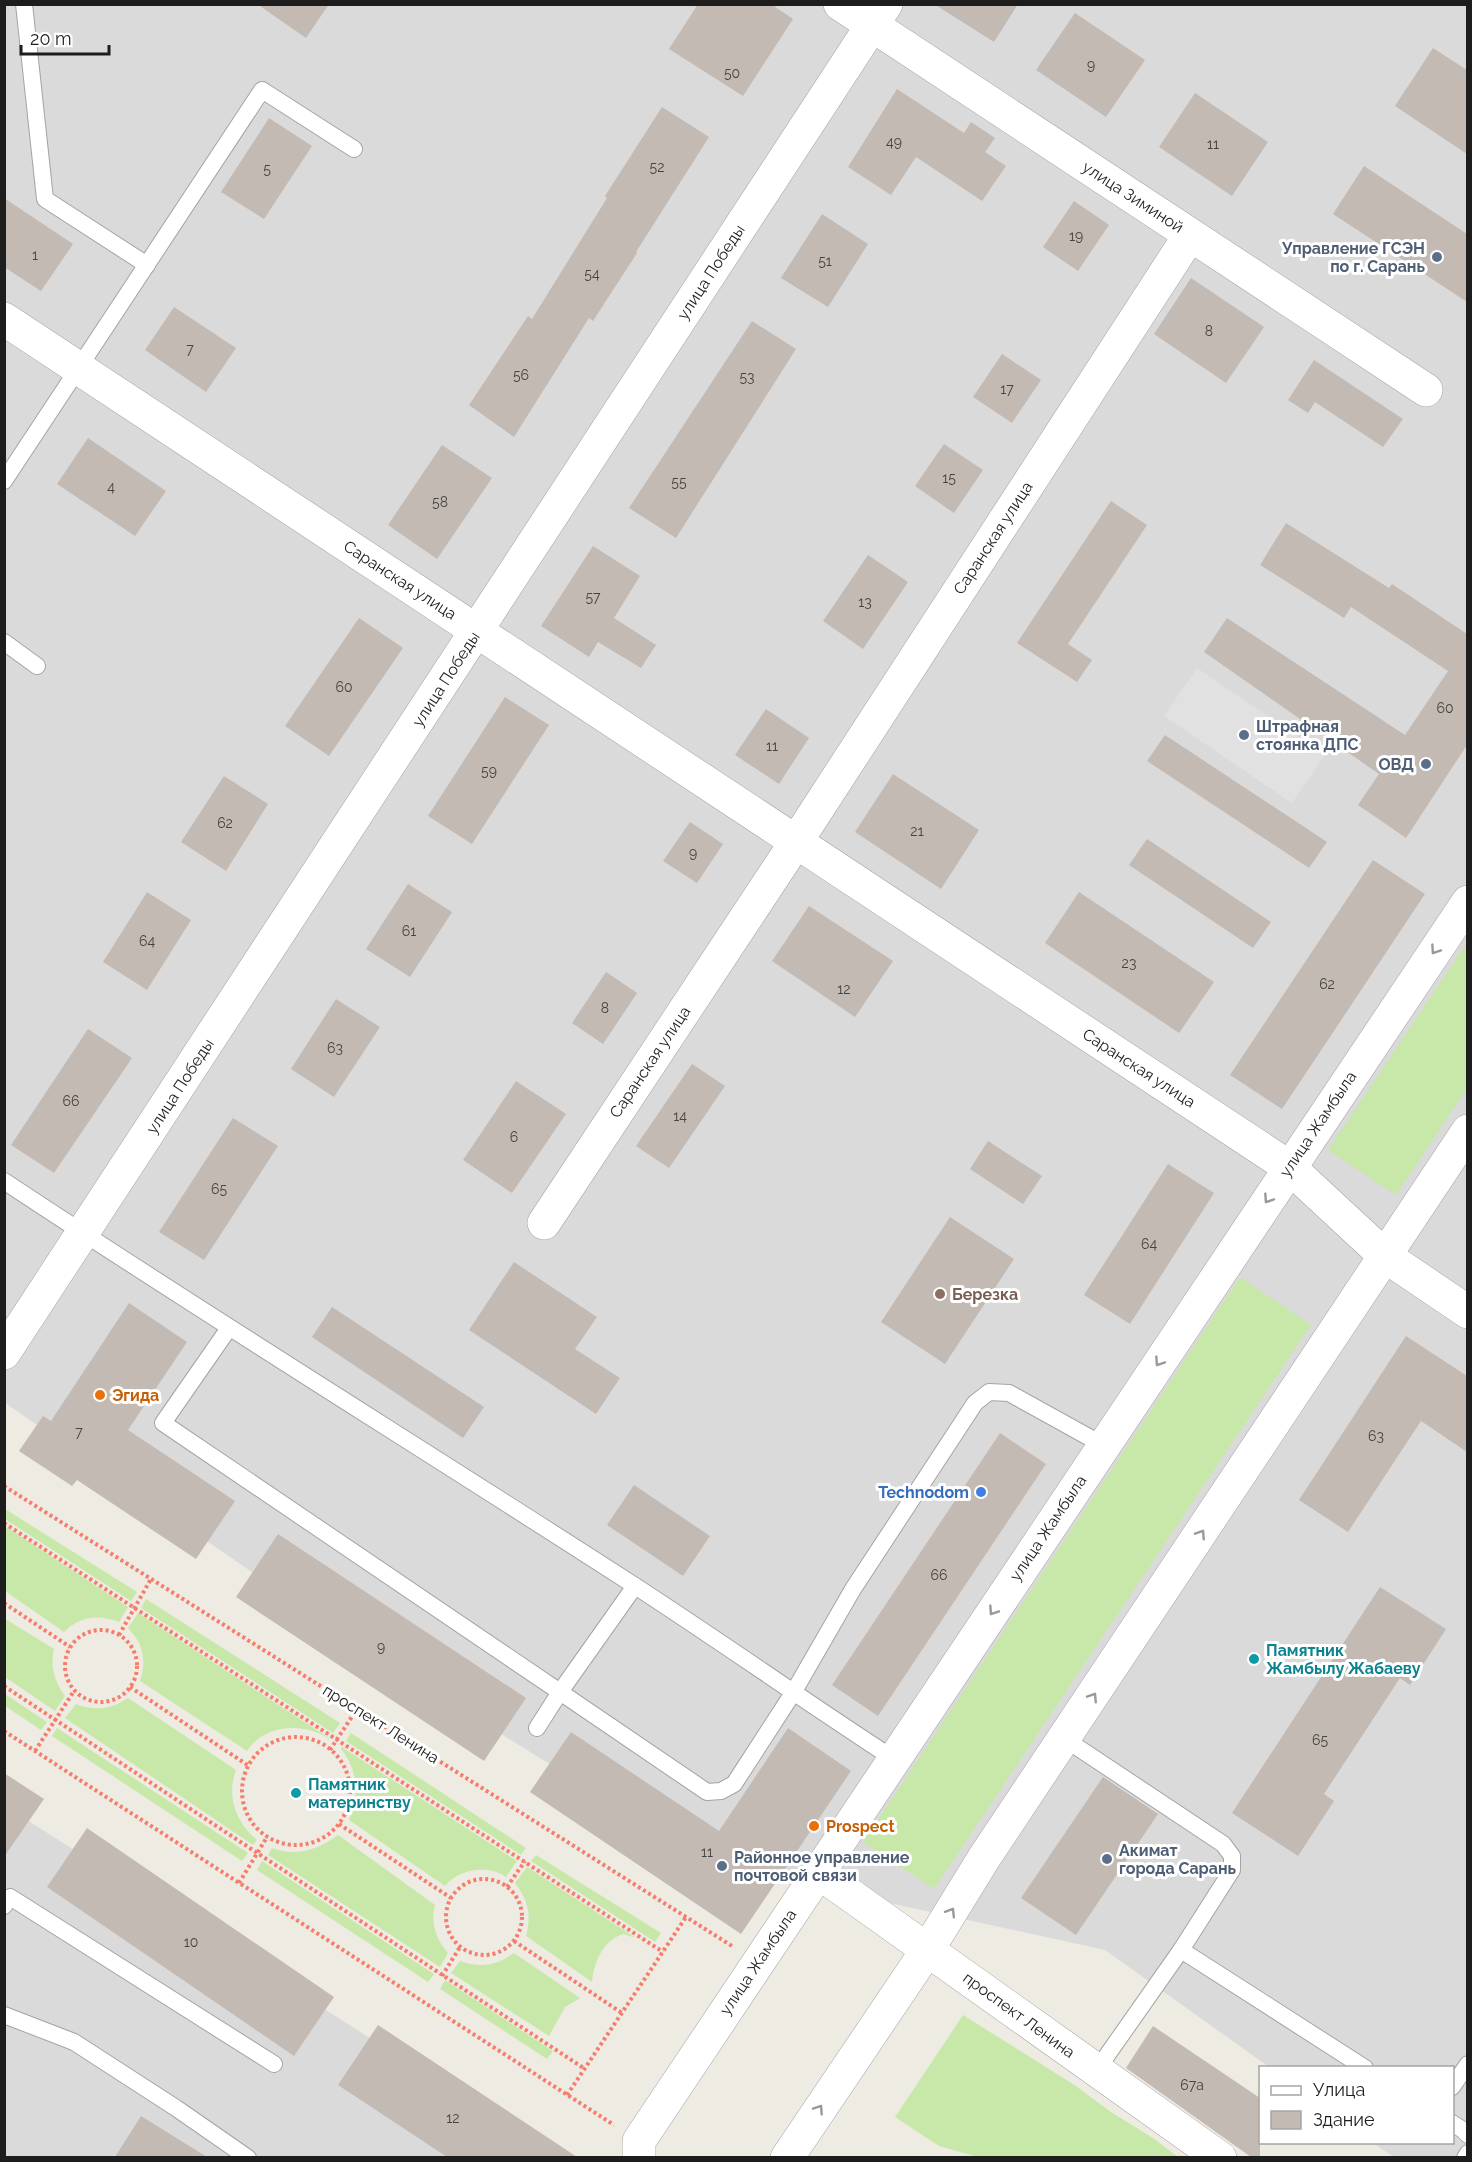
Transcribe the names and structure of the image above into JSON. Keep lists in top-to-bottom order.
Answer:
{
  "streets": {
    "street": [
      "улица Зиминой",
      "улица Победы",
      "Саранская улица",
      "улица Жамбыла",
      "проспект Ленина"
    ]
  },
  "crossings": [
    ["улица Зиминой", "улица Победы"],
    ["улица Зиминой", "Саранская улица"],
    ["улица Победы", "Саранская улица"],
    ["Саранская улица", "улица Жамбыла"],
    ["улица Жамбыла", "проспект Ленина"]
  ],
  "places": [
    "Управление ГСЭН по г. Сарань",
    "Штрафная стоянка ДПС",
    "ОВД",
    "Березка",
    "Эгида",
    "Technodom",
    "Памятник Жамбылу Жабаеву",
    "Памятник материнству",
    "Prospect",
    "Акимат города Сарань",
    "Районное управление почтовой связи"
  ],
  "house_numbers": [
    "9",
    "50",
    "49",
    "11",
    "52",
    "5",
    "19",
    "1",
    "51",
    "54",
    "8",
    "7",
    "56",
    "53",
    "17",
    "15",
    "55",
    "4",
    "58",
    "57",
    "13",
    "60",
    "60",
    "11",
    "59",
    "62",
    "21",
    "9",
    "61",
    "64",
    "23",
    "62",
    "12",
    "8",
    "63",
    "66",
    "14",
    "6",
    "65",
    "64",
    "7",
    "63",
    "66",
    "9",
    "65",
    "11",
    "10",
    "67а",
    "12"
  ],
  "legend": ["Улица", "Здание"],
  "scale_bar": "20 m"
}
